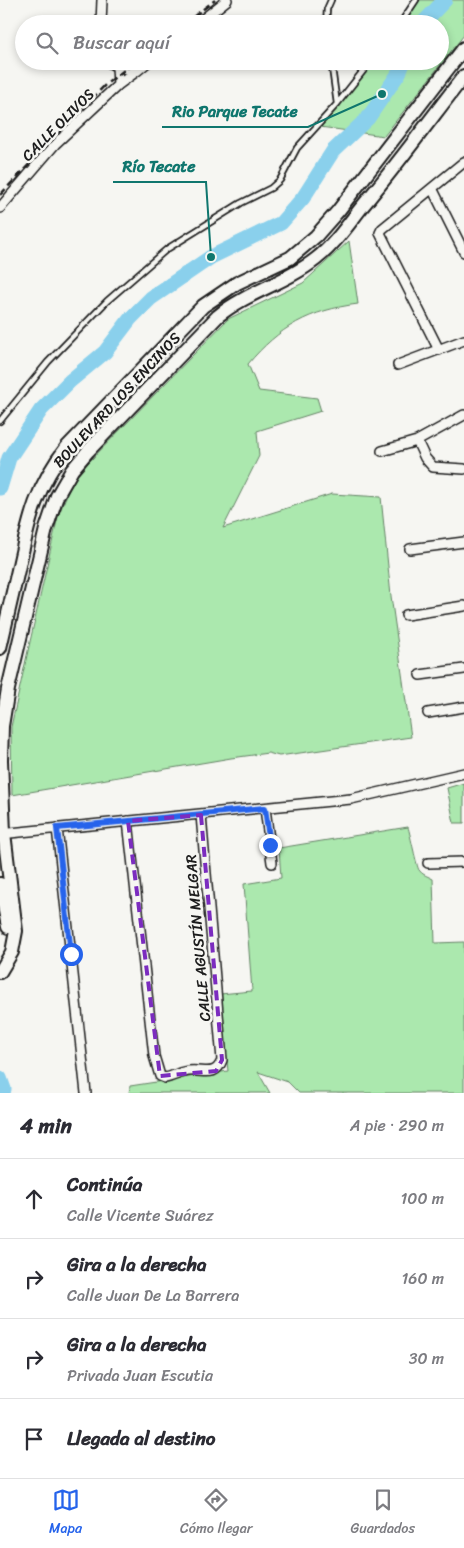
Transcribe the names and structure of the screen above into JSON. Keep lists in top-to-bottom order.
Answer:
{
  "streets": {
    "main road": ["BOULEVARD LOS ENCINOS"],
    "street": ["CALLE OLIVOS", "CALLE AGUSTÍN MELGAR"]
  },
  "places": ["Rio Parque Tecate", "Río Tecate"],
  "page": {
    "search": "Buscar aquí",
    "heading": ["4 min", "A pie · 290 m"],
    "list": [
      ["Continúa", "Calle Vicente Suárez", "100 m"],
      ["Gira a la derecha", "Calle Juan De La Barrera", "160 m"],
      ["Gira a la derecha", "Privada Juan Escutia", "30 m"],
      "Llegada al destino"
    ],
    "nav": ["Mapa", "Cómo llegar", "Guardados"]
  }
}
